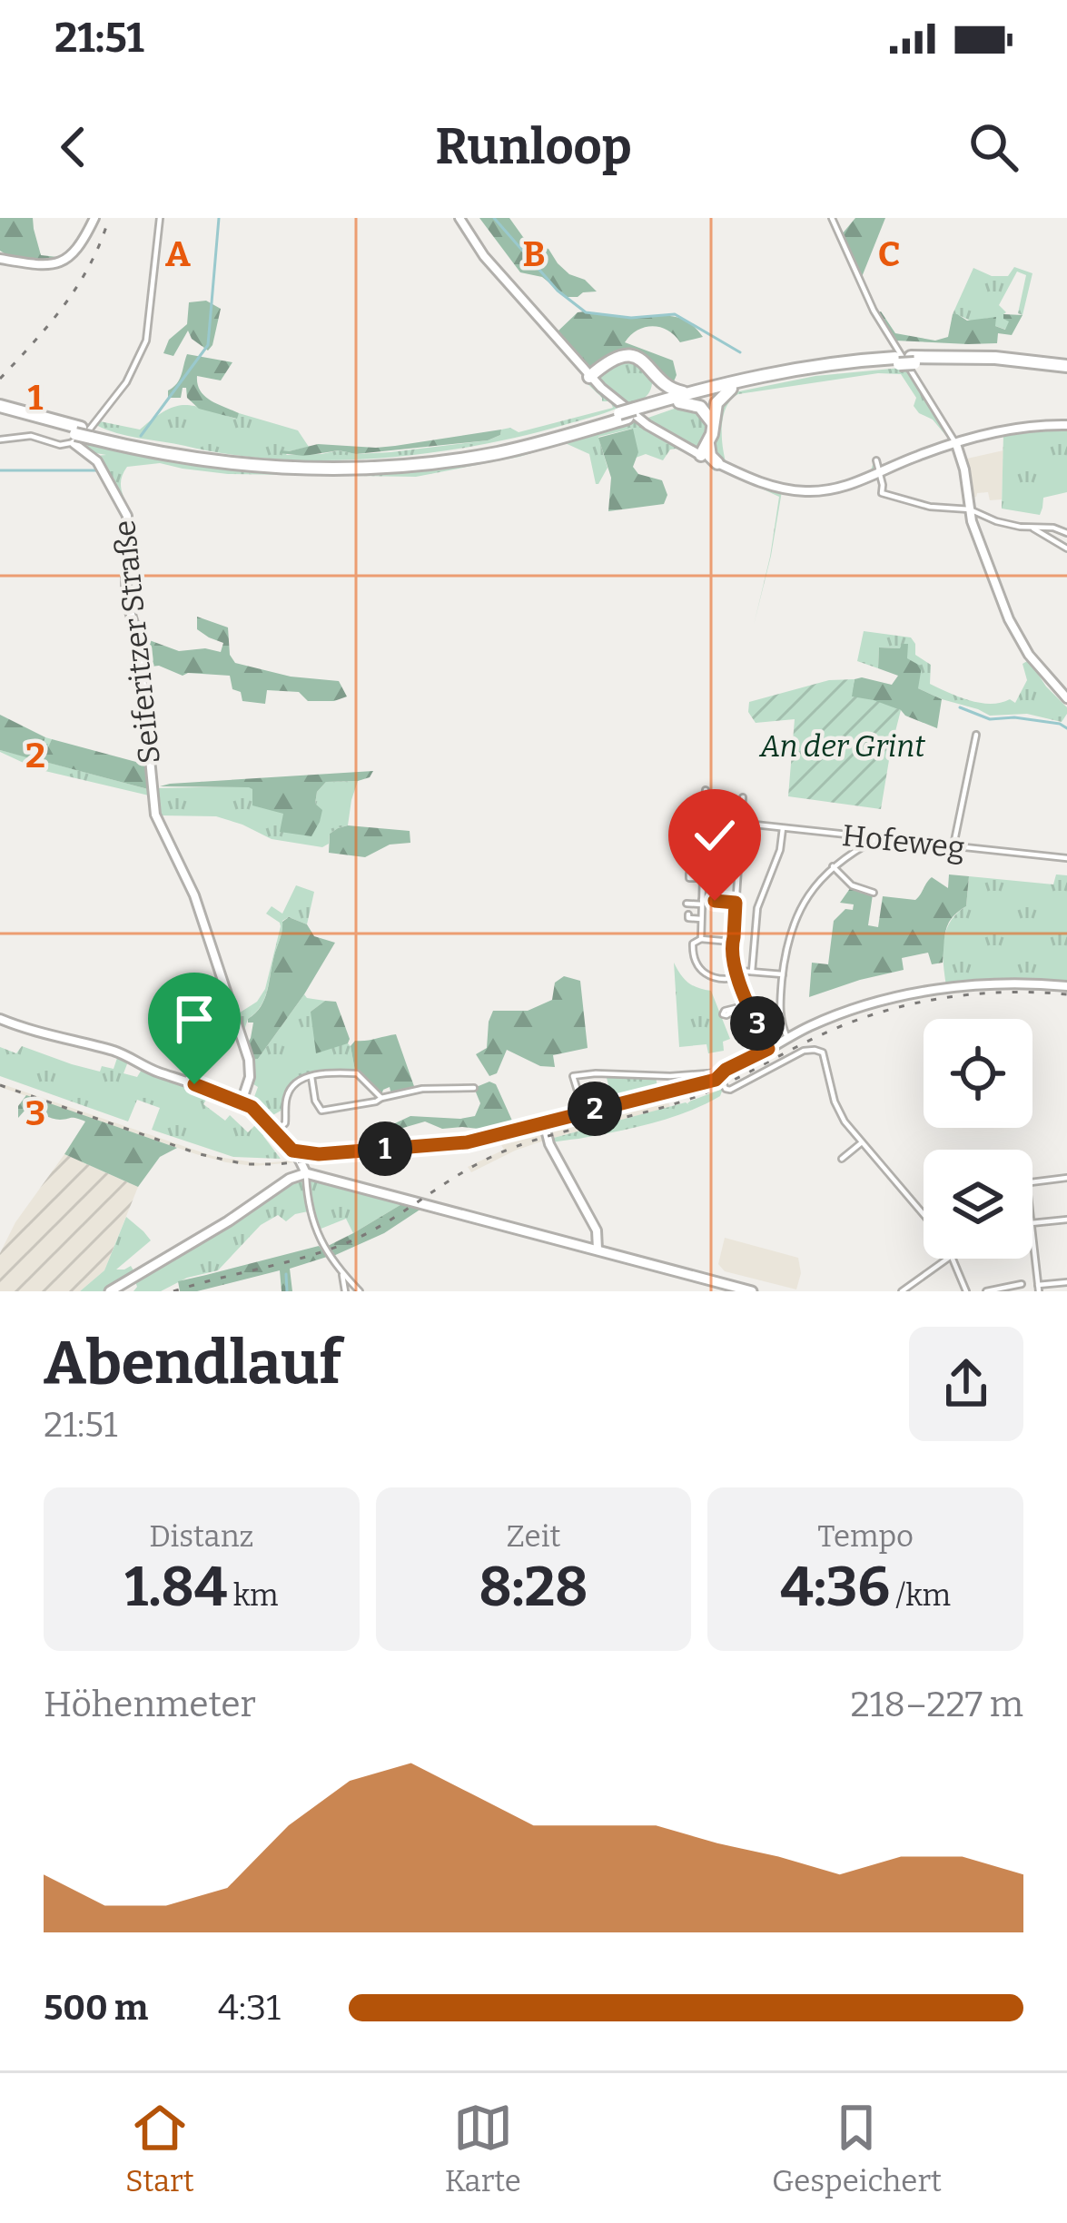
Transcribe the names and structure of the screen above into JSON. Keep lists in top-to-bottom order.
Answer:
{
  "streets": {
    "street": ["Seiferitzer Straße", "Hofeweg"]
  },
  "parks": ["An der Grint"],
  "page": {
    "status": "21:51",
    "header": "Runloop",
    "pins": ["3", "2", "1"],
    "heading": ["Abendlauf", "21:51"],
    "stats": [
      ["Distanz", "1.84 km"],
      ["Zeit", "8:28"],
      ["Tempo", "4:36 /km"]
    ],
    "chart": ["Höhenmeter", "218–227 m"],
    "list": [
      {
        "name": "500 m",
        "note": "4:31"
      }
    ],
    "tabs": ["Start", "Karte", "Gespeichert"]
  },
  "grid": {
    "columns": ["A", "B", "C"],
    "rows": ["1", "2", "3"]
  }
}
